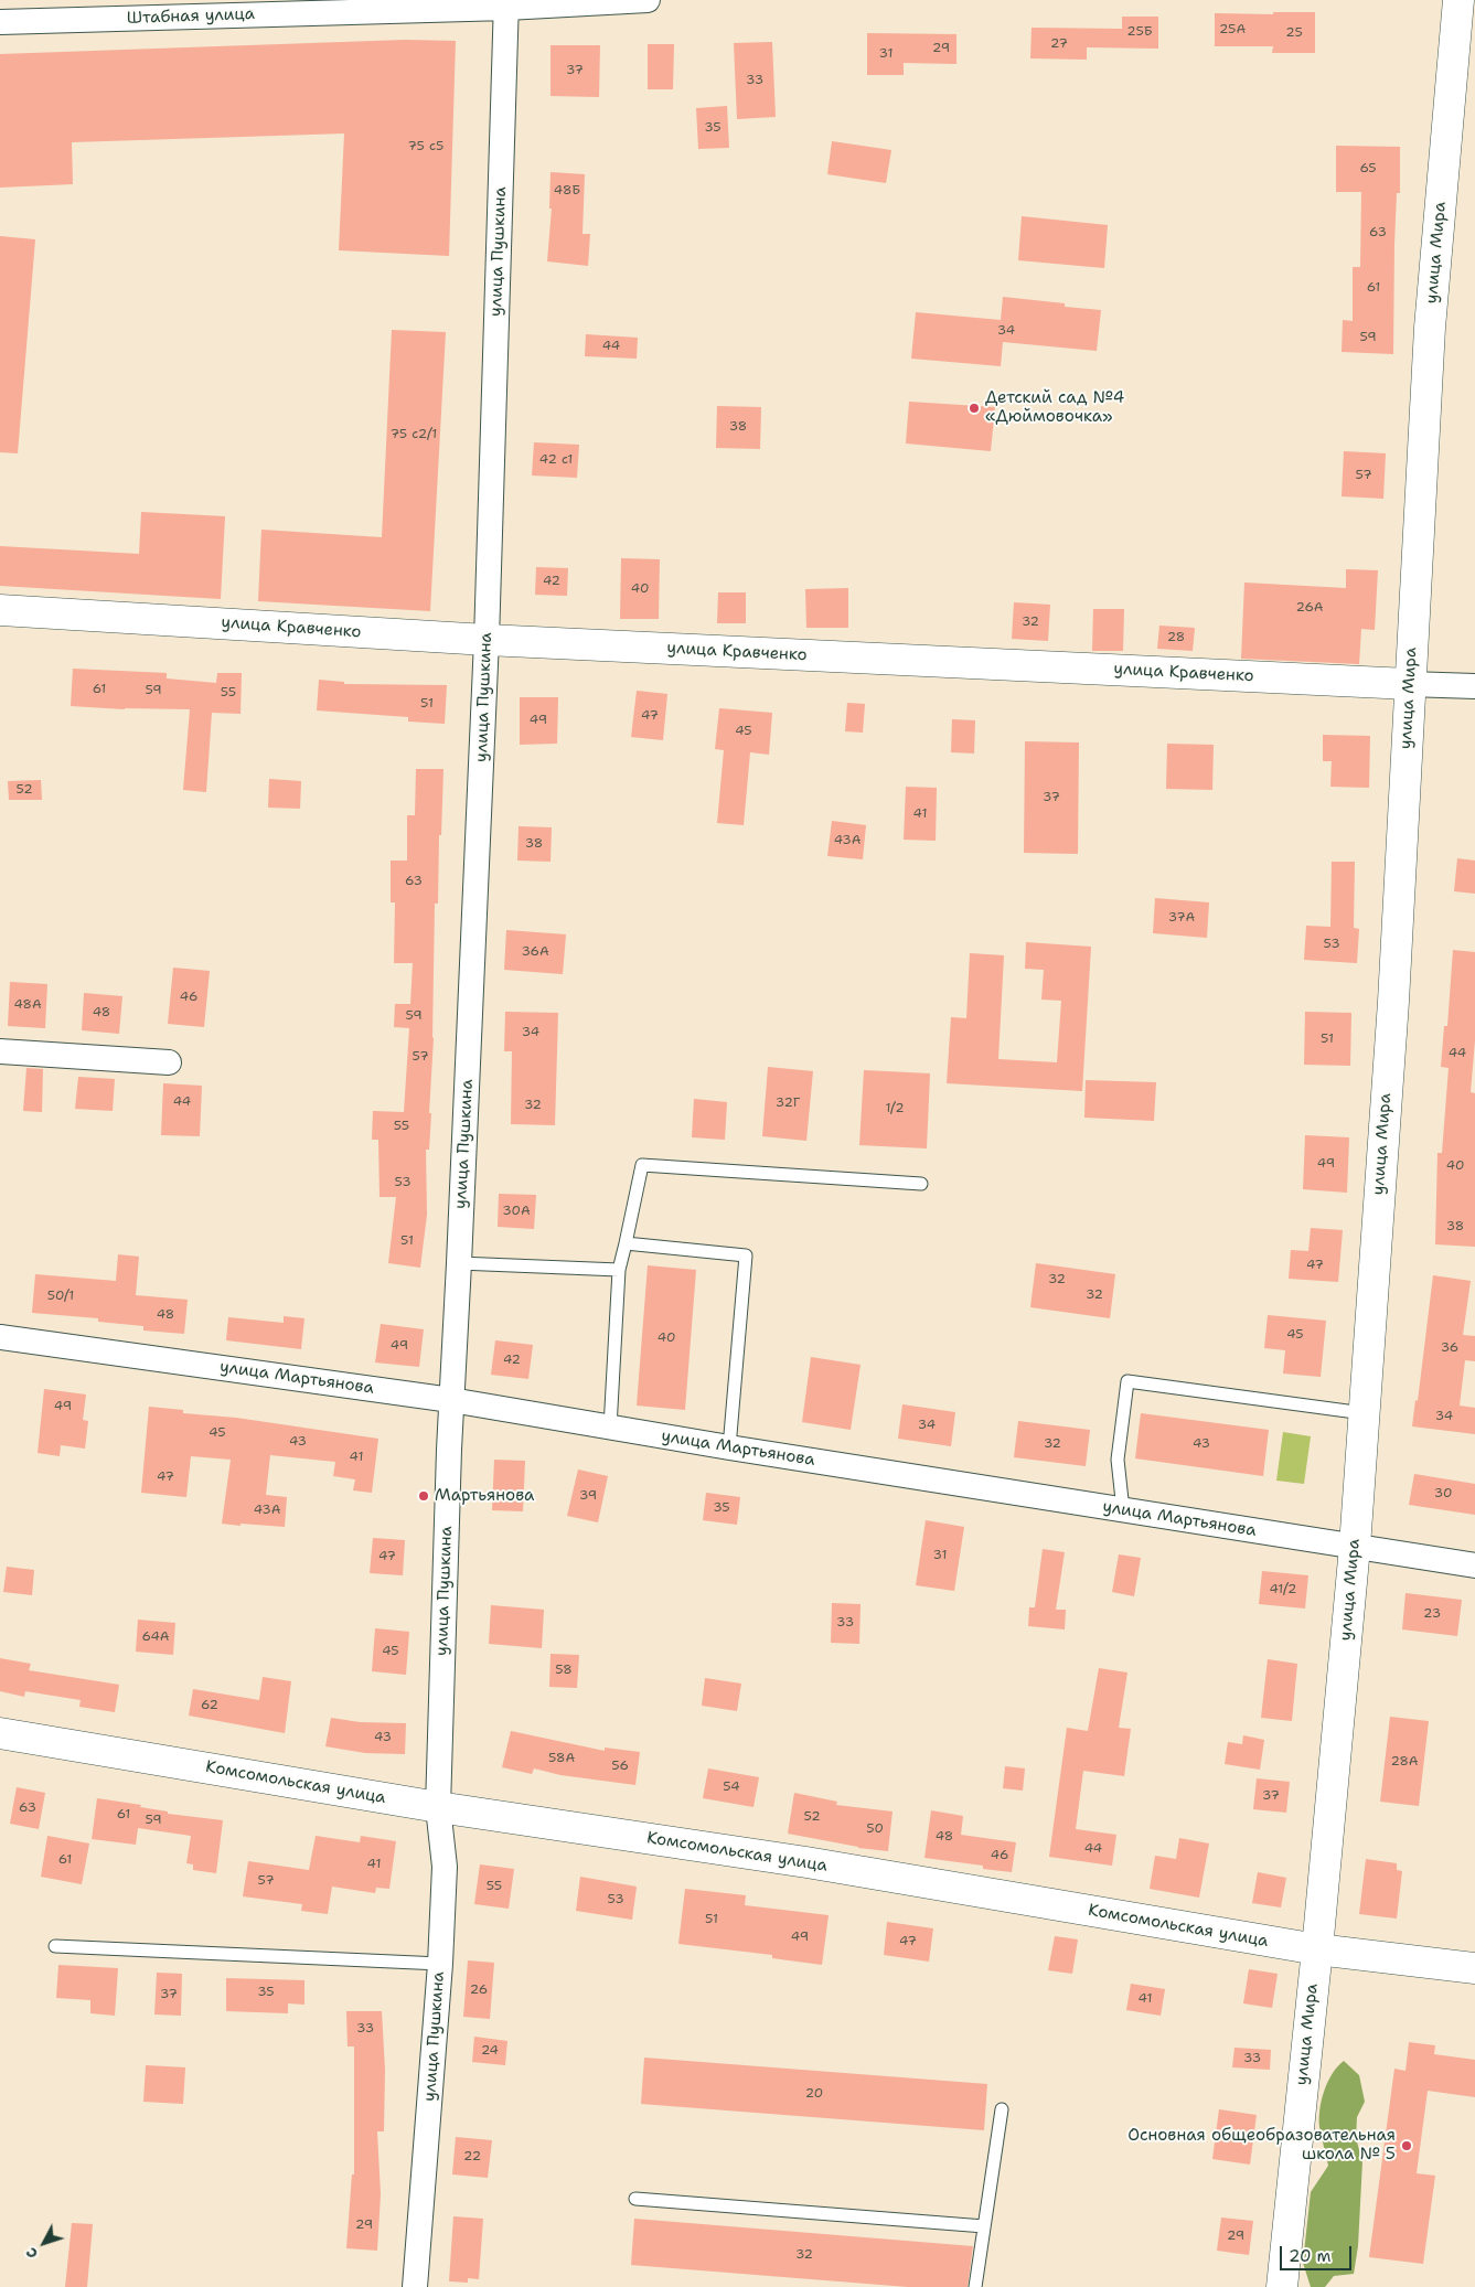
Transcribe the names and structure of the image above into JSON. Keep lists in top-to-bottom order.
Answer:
{
  "streets": {
    "main road": ["улица Мира", "улица Кравченко", "Комсомольская улица"],
    "street": ["Штабная улица", "улица Пушкина", "улица Мартьянова"]
  },
  "crossings": [
    ["Штабная улица", "улица Пушкина"],
    ["улица Пушкина", "улица Кравченко"],
    ["улица Пушкина", "улица Мартьянова"],
    ["улица Пушкина", "Комсомольская улица"],
    ["улица Мира", "улица Кравченко"],
    ["улица Мира", "улица Мартьянова"],
    ["улица Мира", "Комсомольская улица"]
  ],
  "places": ["Детский сад №4 «Дюймовочка»", "Мартьянова", "Основная общеобразовательная школа № 5"],
  "house_numbers": [
    "25А",
    "25Б",
    "25",
    "27",
    "29",
    "31",
    "37",
    "33",
    "35",
    "75 с5",
    "65",
    "48Б",
    "63",
    "61",
    "34",
    "59",
    "44",
    "38",
    "75 с2/1",
    "42 с1",
    "57",
    "42",
    "40",
    "26А",
    "32",
    "28",
    "61",
    "59",
    "55",
    "51",
    "47",
    "49",
    "45",
    "52",
    "37",
    "41",
    "43А",
    "38",
    "63",
    "37А",
    "53",
    "36А",
    "46",
    "48А",
    "48",
    "59",
    "34",
    "51",
    "44",
    "57",
    "44",
    "32Г",
    "32",
    "1/2",
    "55",
    "49",
    "40",
    "53",
    "30А",
    "38",
    "51",
    "47",
    "32",
    "32",
    "50/1",
    "48",
    "45",
    "40",
    "49",
    "36",
    "42",
    "49",
    "34",
    "34",
    "45",
    "43",
    "32",
    "43",
    "41",
    "47",
    "30",
    "39",
    "35",
    "43А",
    "31",
    "47",
    "41/2",
    "23",
    "33",
    "64А",
    "45",
    "58",
    "62",
    "43",
    "58А",
    "28А",
    "56",
    "54",
    "37",
    "63",
    "61",
    "52",
    "59",
    "50",
    "48",
    "44",
    "46",
    "61",
    "41",
    "57",
    "55",
    "53",
    "51",
    "49",
    "47",
    "26",
    "35",
    "37",
    "41",
    "33",
    "24",
    "33",
    "20",
    "22",
    "29",
    "29",
    "32"
  ],
  "scale_bar": "20 m",
  "north": "bottom left"
}
